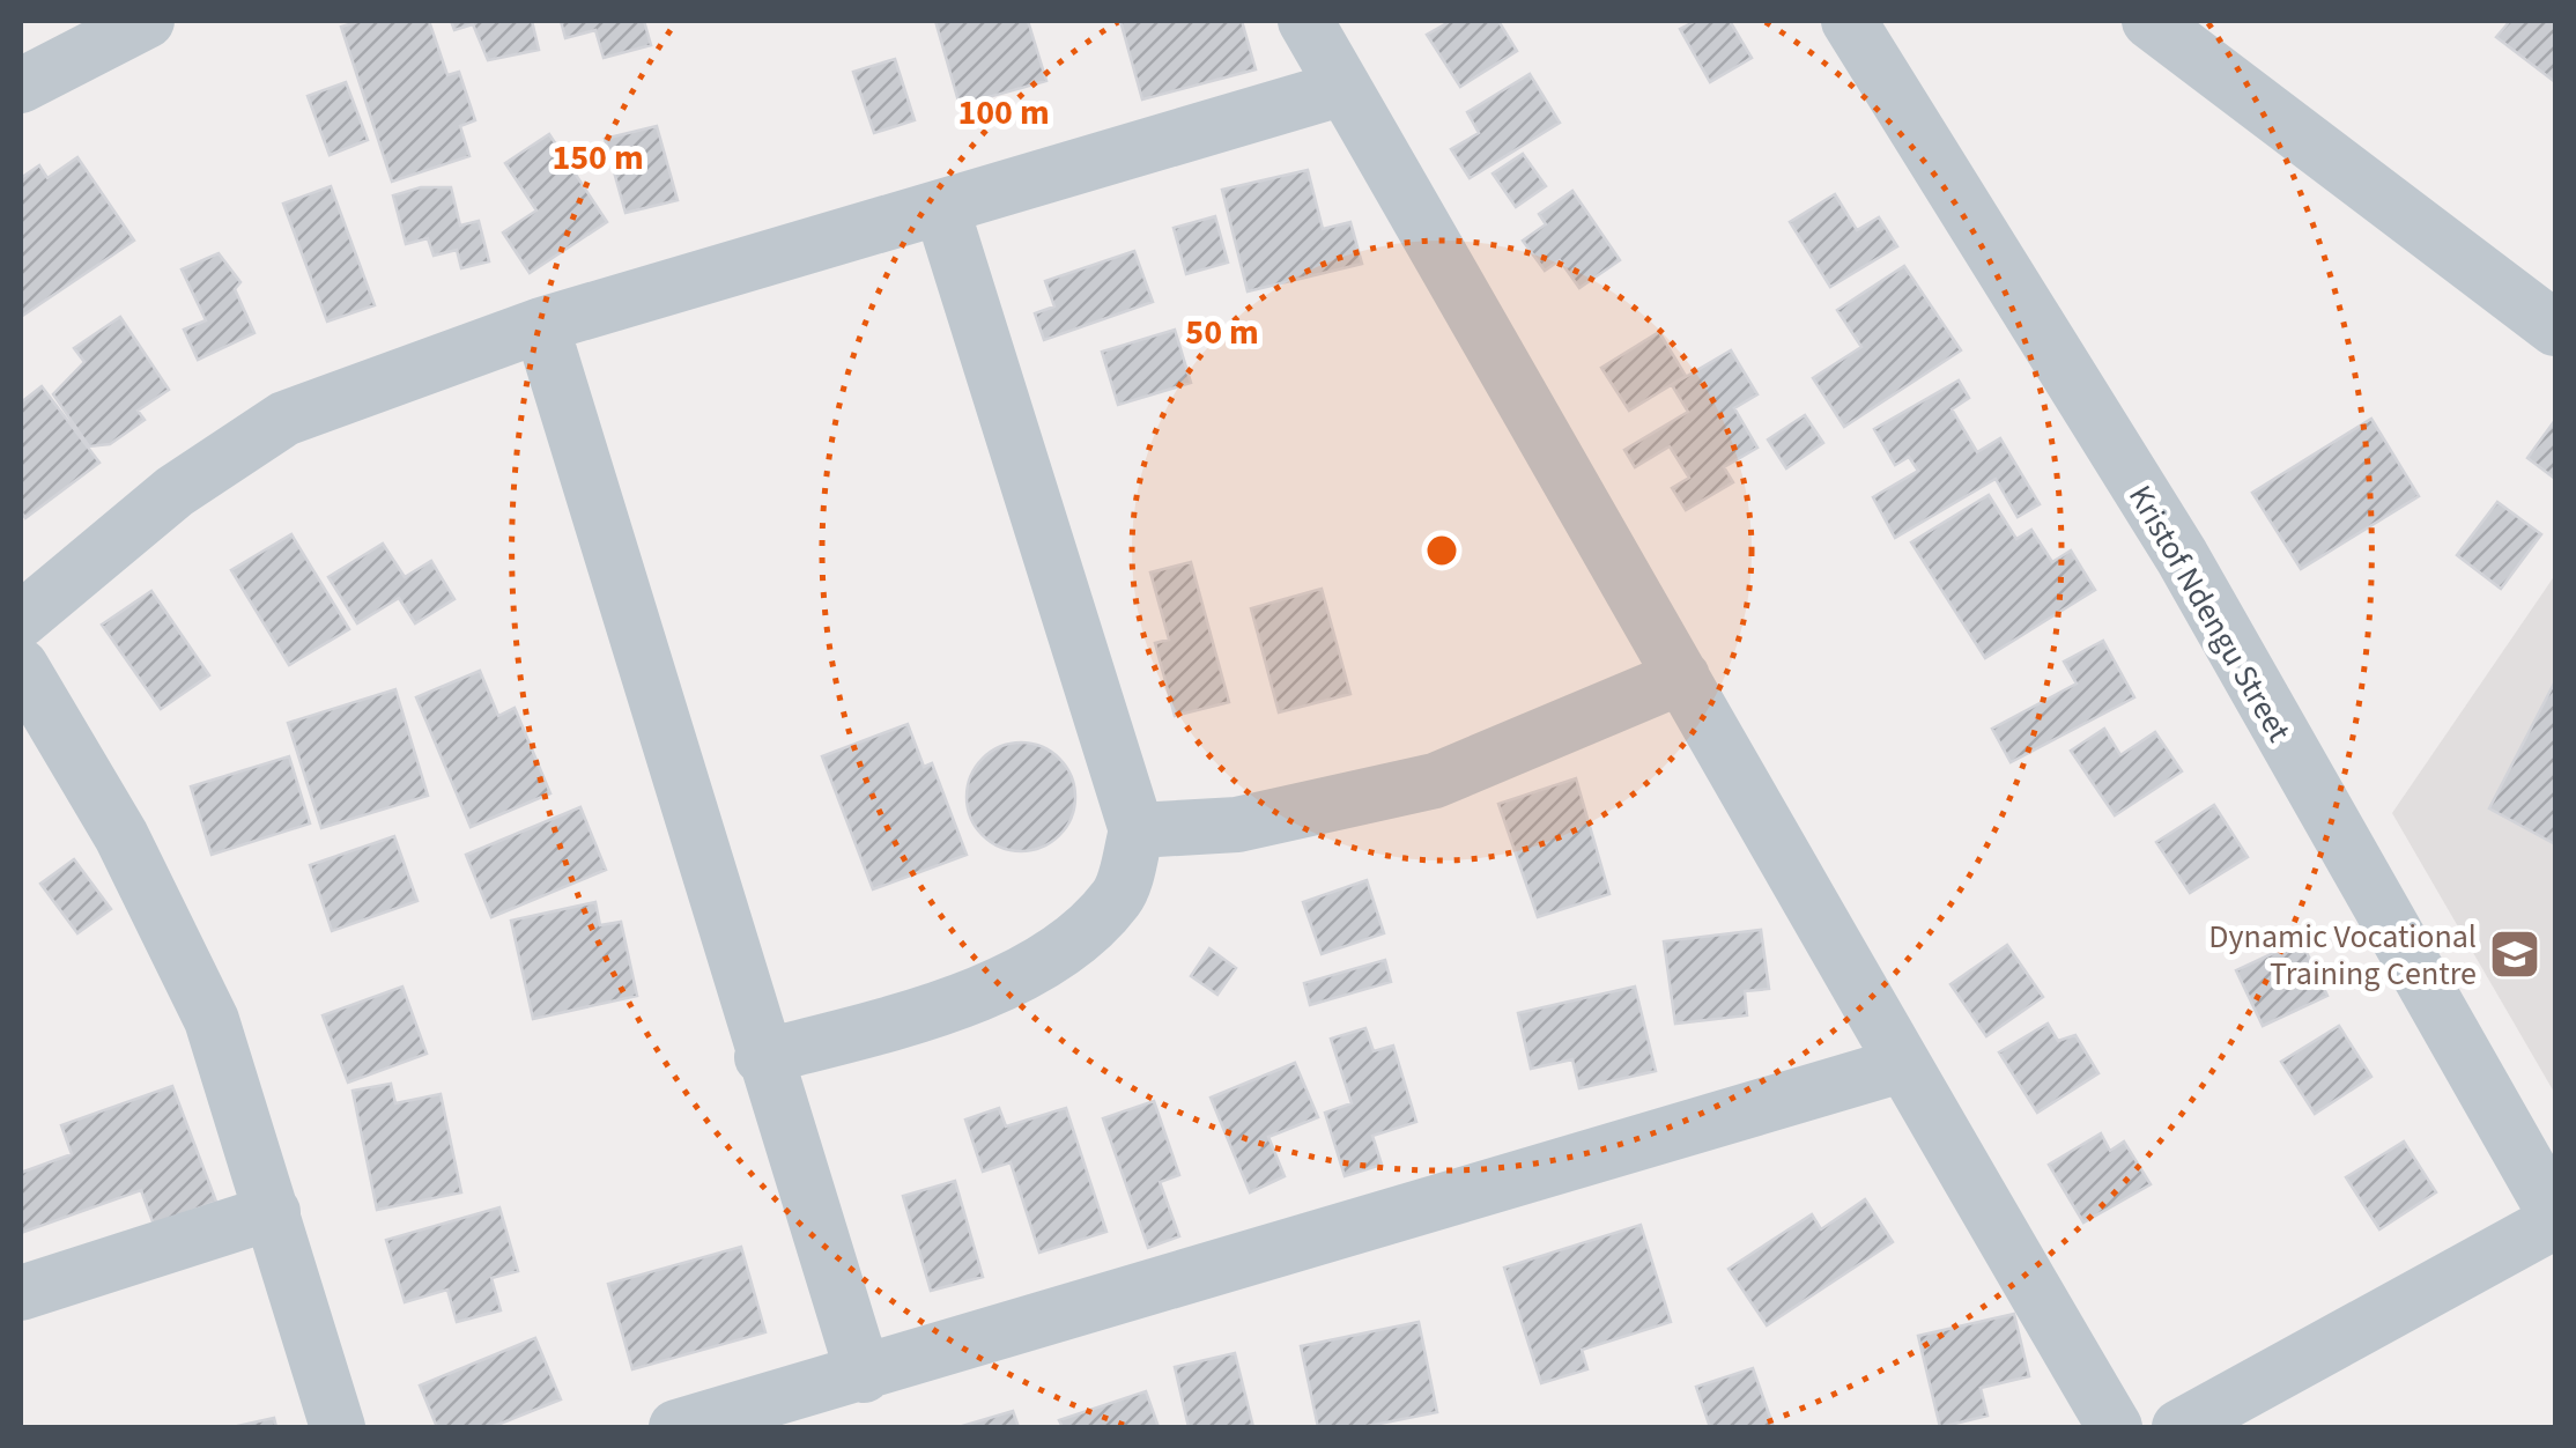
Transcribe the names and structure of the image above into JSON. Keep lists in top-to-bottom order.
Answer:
{
  "streets": {
    "street": ["Kristof Ndengu Street"]
  },
  "places": {
    "school or university": ["Dynamic Vocational Training Centre"]
  },
  "rings": ["100 m", "150 m", "50 m"]
}
